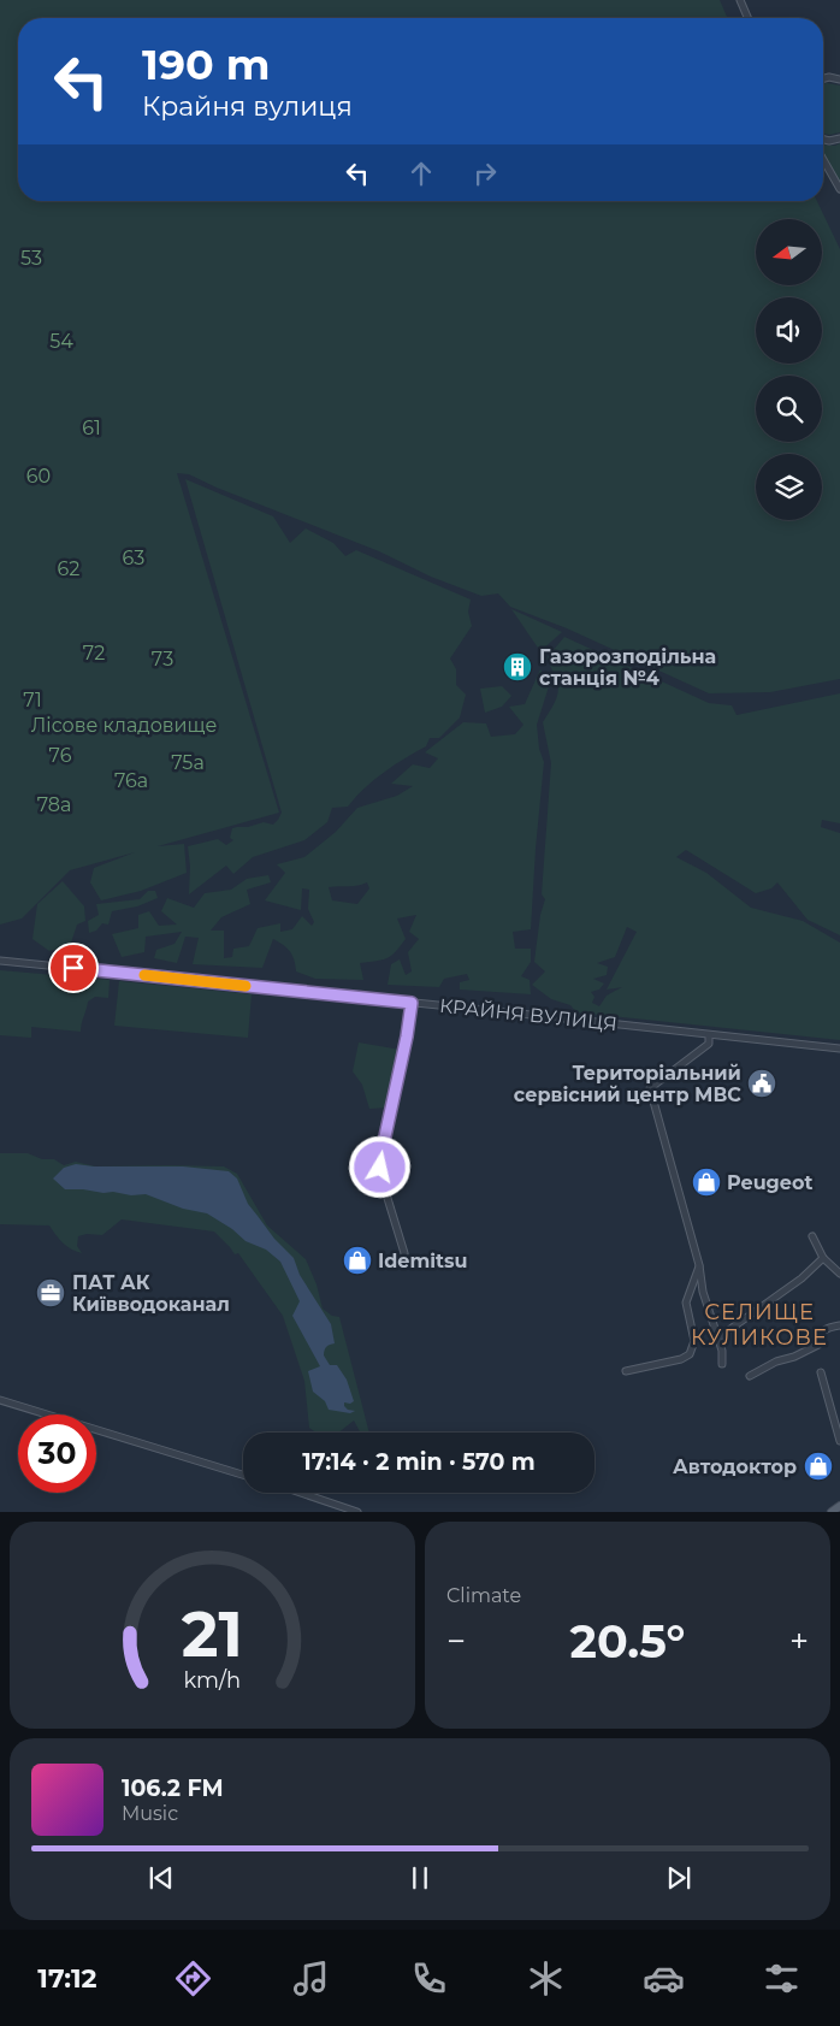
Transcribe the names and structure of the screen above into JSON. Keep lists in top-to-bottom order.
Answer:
{
  "streets": {
    "street": ["КРАЙНЯ ВУЛИЦЯ"]
  },
  "districts": ["СЕЛИЩЕ КУЛИКОВЕ"],
  "parks": [
    "53",
    "54",
    "61",
    "60",
    "63",
    "62",
    "72",
    "73",
    "71",
    "Лісове кладовище",
    "76",
    "75а",
    "76а",
    "78а"
  ],
  "places": {
    "building": ["Газорозподільна станція №4"],
    "public building": ["Територіальний сервісний центр МВС"],
    "shop": ["Peugeot", "Idemitsu", "Автодоктор"],
    "office": ["ПАТ АК Київводоканал"]
  },
  "north": "left",
  "page": {
    "turn": ["190 m", "Крайня вулиця"],
    "limit": "30",
    "trip": "17:14 · 2 min · 570 m",
    "tile": "Climate",
    "heat": ["−", "20.5°", "+"],
    "song": ["106.2 FM", "Music"],
    "tabs": "17:12",
    "gauge": ["21", "km/h"]
  }
}
